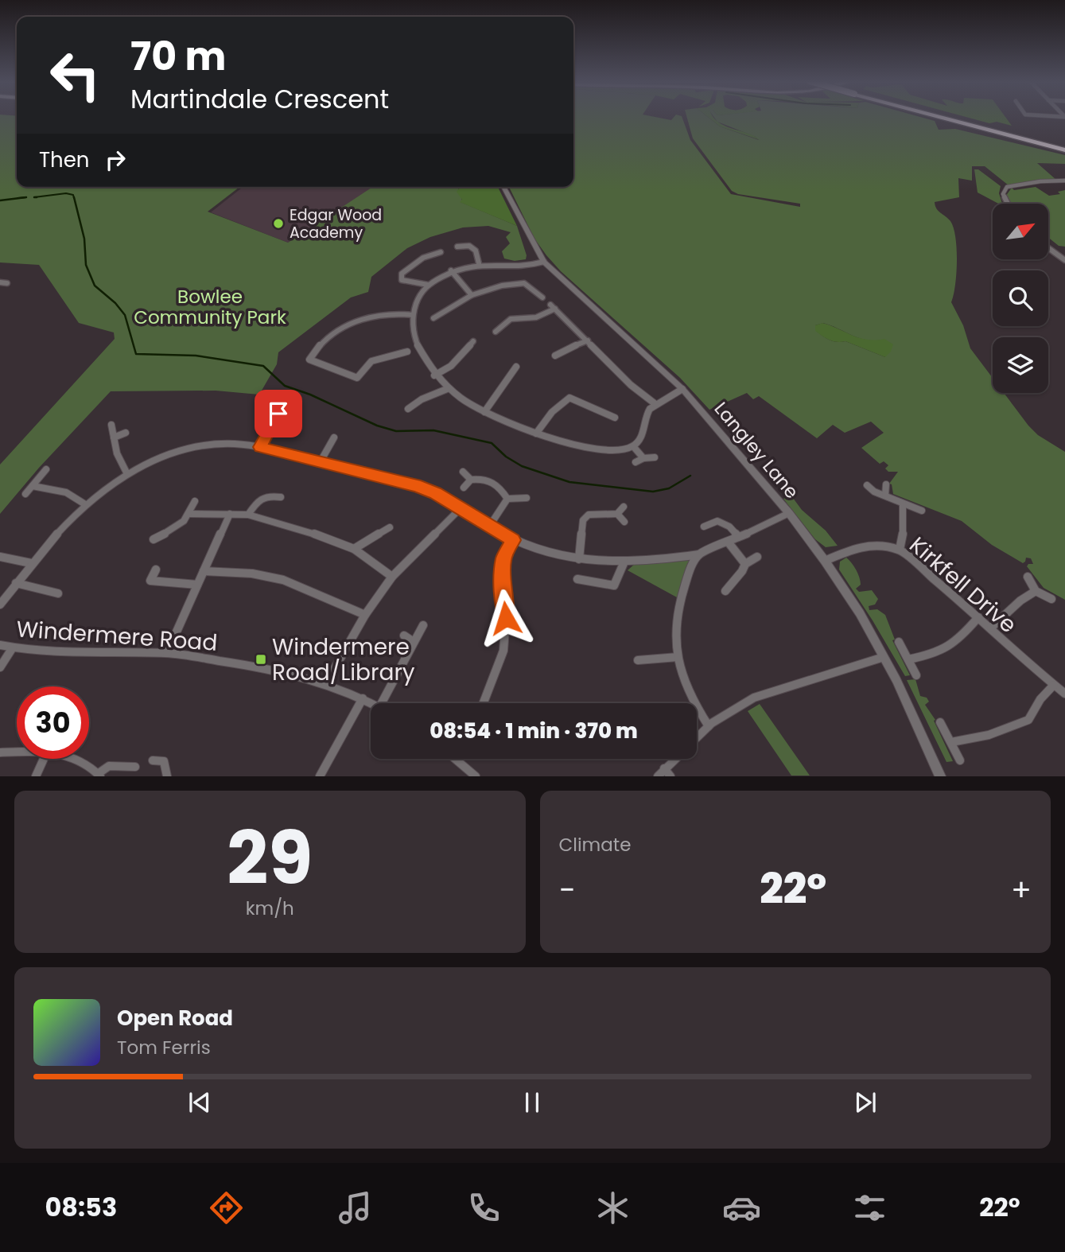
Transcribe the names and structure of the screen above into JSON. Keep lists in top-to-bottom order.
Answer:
{
  "streets": {
    "street": ["Langley Lane", "Kirkfell Drive", "Windermere Road"]
  },
  "crossings": [
    ["Langley Lane", "Kirkfell Drive"]
  ],
  "parks": ["Bowlee Community Park"],
  "places": {
    "other": ["Edgar Wood Academy"],
    "transit": ["Windermere Road/Library"]
  },
  "north": "top right",
  "page": {
    "turn": ["70 m", "Martindale Crescent"],
    "then": "Then",
    "limit": "30",
    "trip": "08:54 · 1 min · 370 m",
    "tile": [
      ["29", "km/h"],
      "Climate"
    ],
    "heat": ["−", "22°", "+"],
    "song": ["Open Road", "Tom Ferris"],
    "tabs": ["08:53", "22°"]
  }
}
